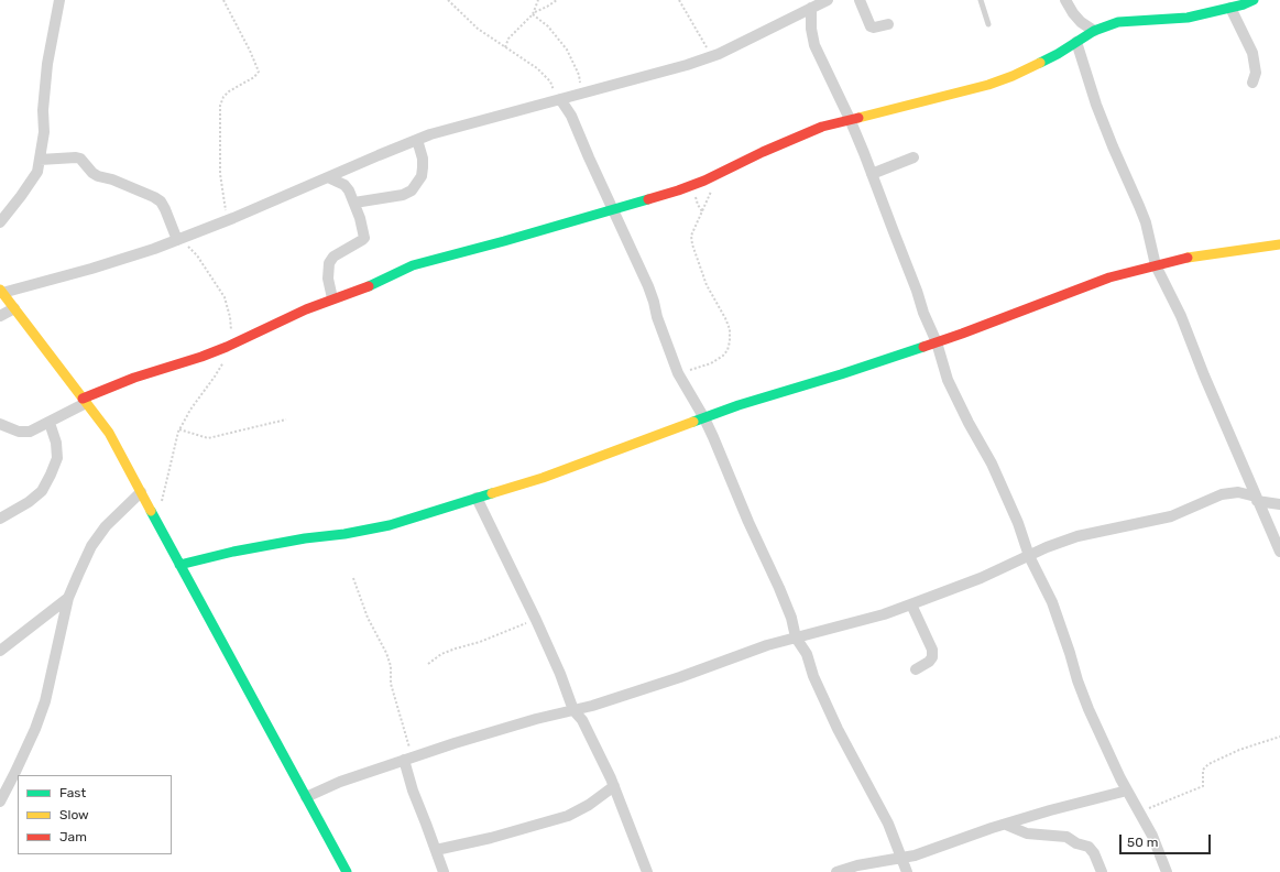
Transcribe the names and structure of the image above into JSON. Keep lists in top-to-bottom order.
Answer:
{
  "legend": ["Fast", "Slow", "Jam"],
  "scale_bar": "50 m"
}
